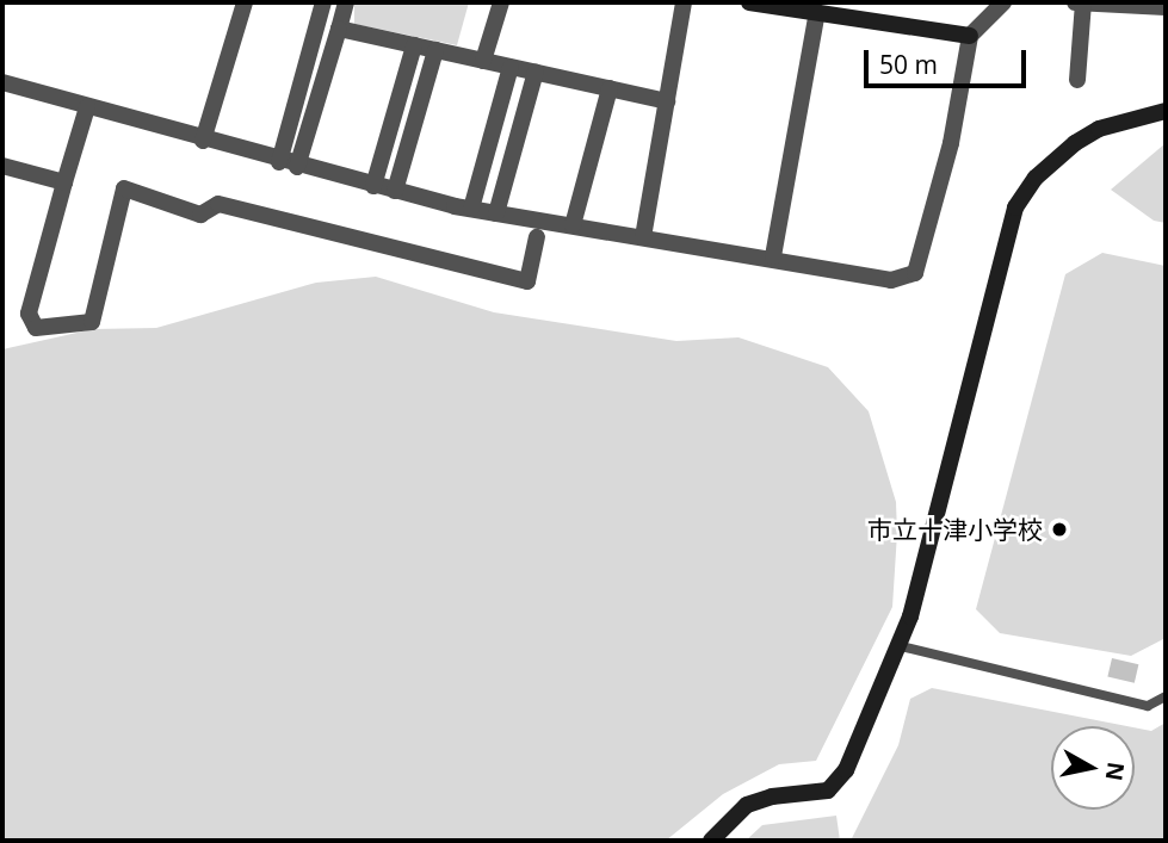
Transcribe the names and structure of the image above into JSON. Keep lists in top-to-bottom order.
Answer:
{
  "places": ["市立十津小学校"],
  "scale_bar": "50 m",
  "north": "right"
}
